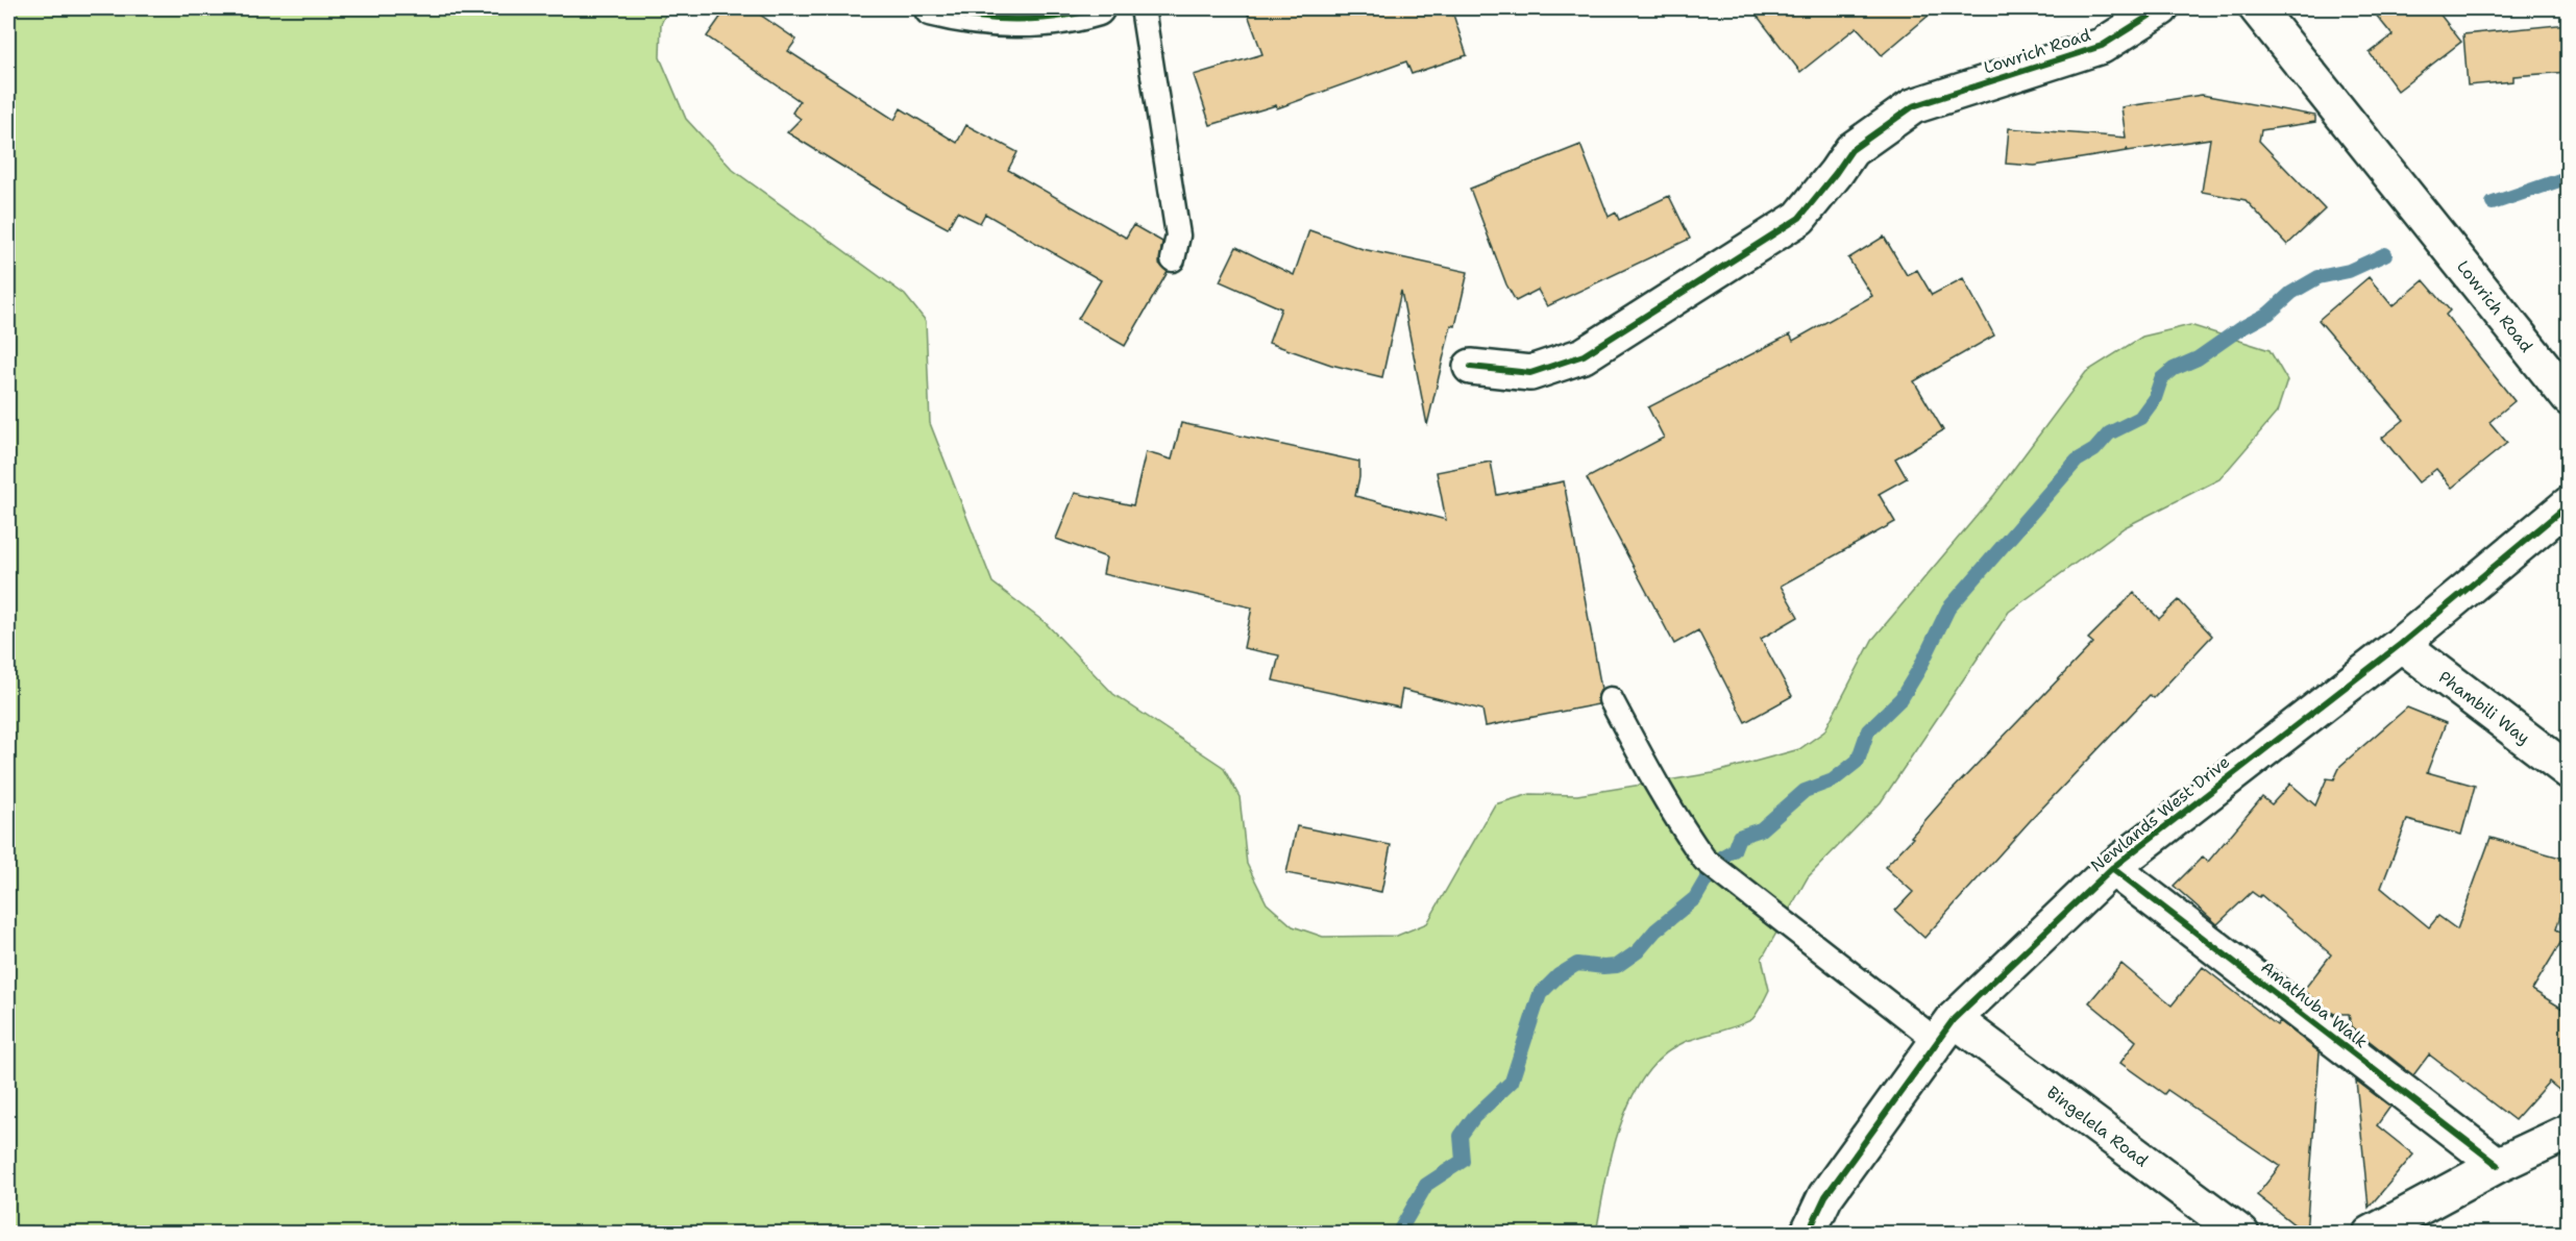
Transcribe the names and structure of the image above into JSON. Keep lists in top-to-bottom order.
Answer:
{
  "streets": {
    "street": [
      "Lowrich Road",
      "Phambili Way",
      "Newlands West Drive",
      "Amathuba Walk",
      "Bingelela Road"
    ]
  },
  "crossings": [
    ["Phambili Way", "Newlands West Drive"],
    ["Newlands West Drive", "Amathuba Walk"],
    ["Newlands West Drive", "Bingelela Road"]
  ]
}
